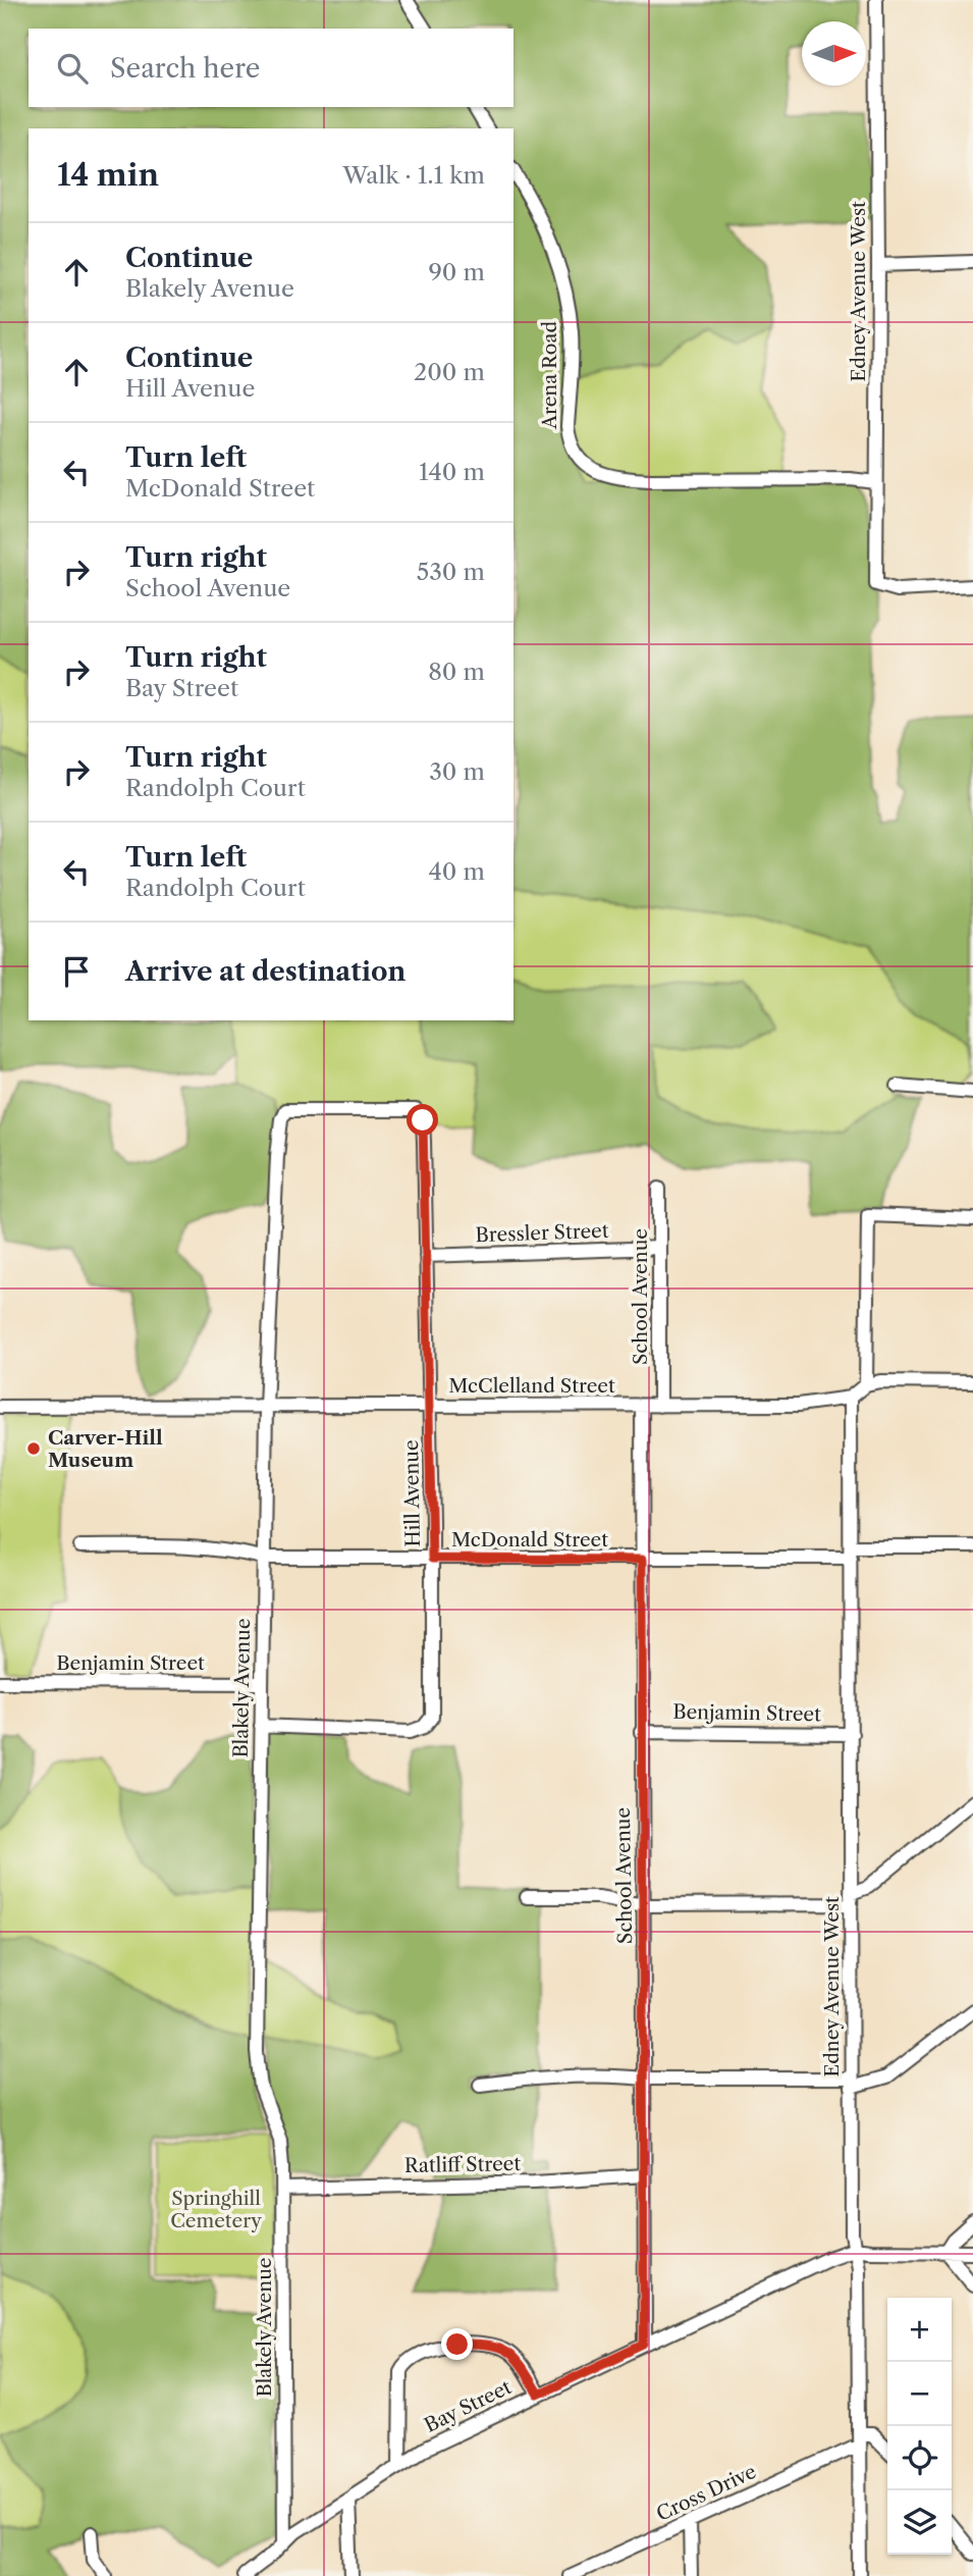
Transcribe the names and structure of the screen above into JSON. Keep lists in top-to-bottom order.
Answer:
{
  "streets": {
    "street": [
      "Edney Avenue West",
      "Arena Road",
      "Bressler Street",
      "School Avenue",
      "McClelland Street",
      "Hill Avenue",
      "McDonald Street",
      "Benjamin Street",
      "Blakely Avenue",
      "Ratliff Street",
      "Bay Street",
      "Cross Drive"
    ]
  },
  "crossings": [
    ["Edney Avenue West", "Arena Road"],
    ["Edney Avenue West", "McClelland Street"],
    ["Edney Avenue West", "McDonald Street"],
    ["Edney Avenue West", "Benjamin Street"],
    ["Edney Avenue West", "Bay Street"],
    ["Edney Avenue West", "Cross Drive"],
    ["Bressler Street", "School Avenue"],
    ["Bressler Street", "Hill Avenue"],
    ["Bressler Street", "Blakely Avenue"],
    ["School Avenue", "McClelland Street"],
    ["School Avenue", "McDonald Street"],
    ["School Avenue", "Benjamin Street"],
    ["School Avenue", "Ratliff Street"],
    ["School Avenue", "Bay Street"],
    ["McClelland Street", "Hill Avenue"],
    ["McClelland Street", "Blakely Avenue"],
    ["Hill Avenue", "McDonald Street"],
    ["Hill Avenue", "Blakely Avenue"],
    ["McDonald Street", "Blakely Avenue"],
    ["Benjamin Street", "Blakely Avenue"],
    ["Blakely Avenue", "Ratliff Street"],
    ["Blakely Avenue", "Bay Street"]
  ],
  "parks": ["Springhill Cemetery"],
  "places": ["Carver-Hill Museum"],
  "north": "right",
  "page": {
    "search": "Search here",
    "heading": ["14 min", "Walk · 1.1 km"],
    "list": [
      ["Continue", "Blakely Avenue", "90 m"],
      ["Continue", "Hill Avenue", "200 m"],
      ["Turn left", "McDonald Street", "140 m"],
      ["Turn right", "School Avenue", "530 m"],
      ["Turn right", "Bay Street", "80 m"],
      ["Turn right", "Randolph Court", "30 m"],
      ["Turn left", "Randolph Court", "40 m"],
      "Arrive at destination"
    ],
    "map_buttons": ["+", "−"]
  }
}
